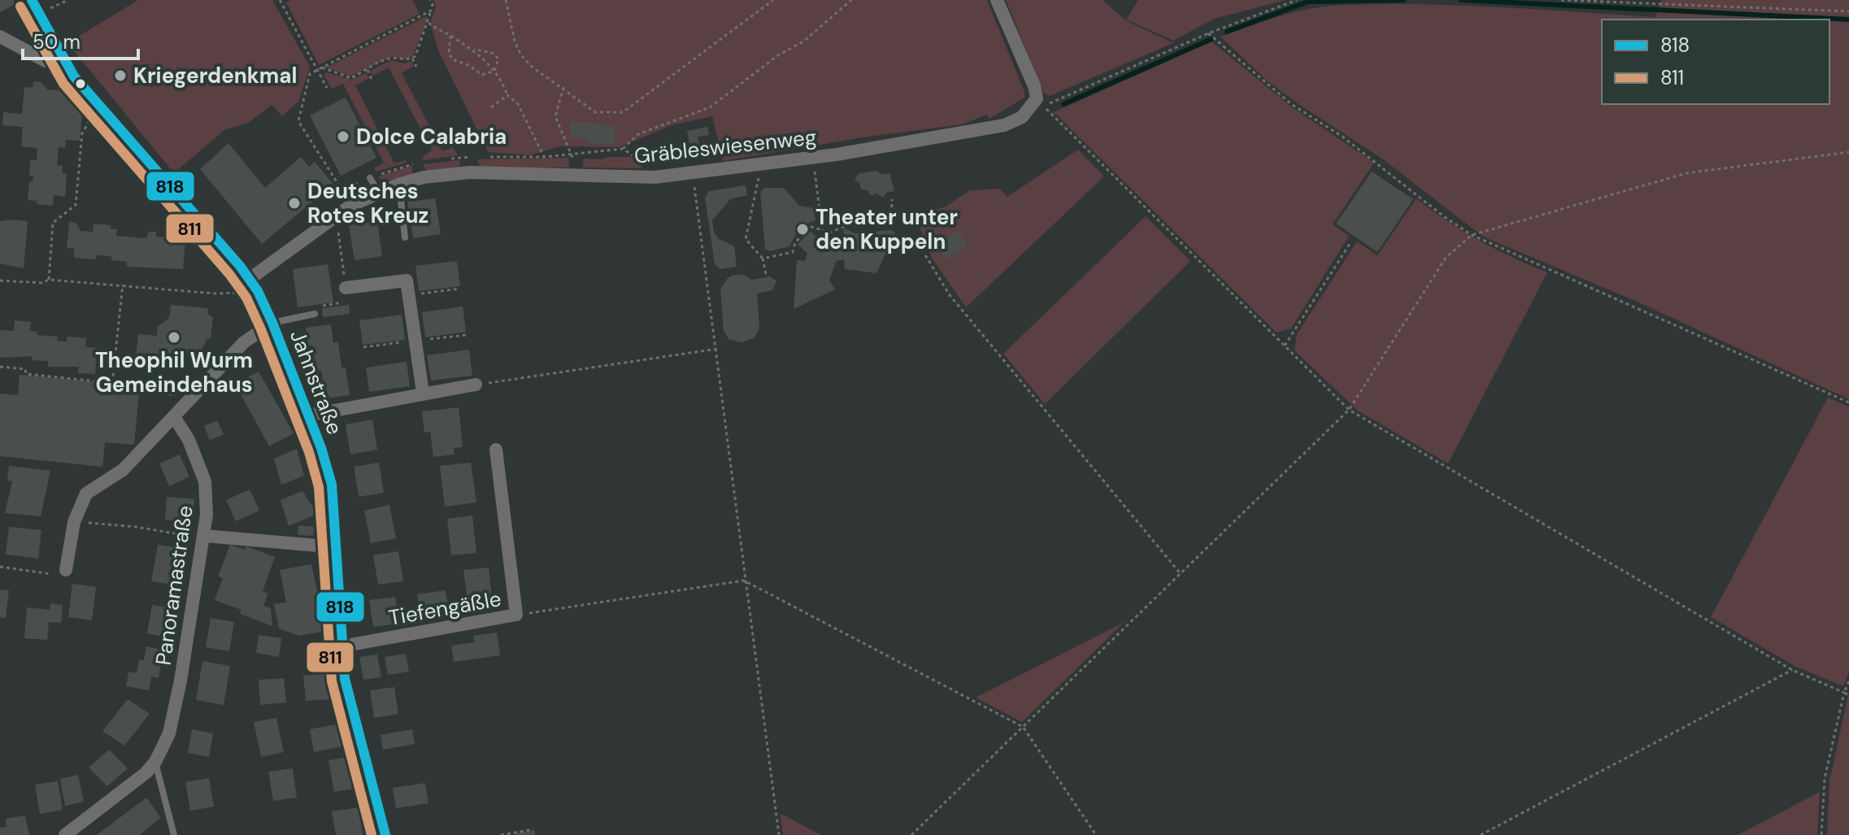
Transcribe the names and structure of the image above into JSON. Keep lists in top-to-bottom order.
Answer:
{
  "streets": {
    "street": [
      "Gräbleswiesenweg",
      "Jahnstraße",
      "Panoramastraße",
      "Tiefengäßle"
    ]
  },
  "crossings": [
    ["Gräbleswiesenweg", "Jahnstraße"],
    ["Jahnstraße", "Tiefengäßle"]
  ],
  "places": [
    "Kriegerdenkmal",
    "Dolce Calabria",
    "Deutsches Rotes Kreuz",
    "Theater unter den Kuppeln",
    "Theophil Wurm Gemeindehaus"
  ],
  "lines": ["transit line 818", "transit line 811"],
  "legend": ["818", "811"],
  "scale_bar": "50 m"
}
